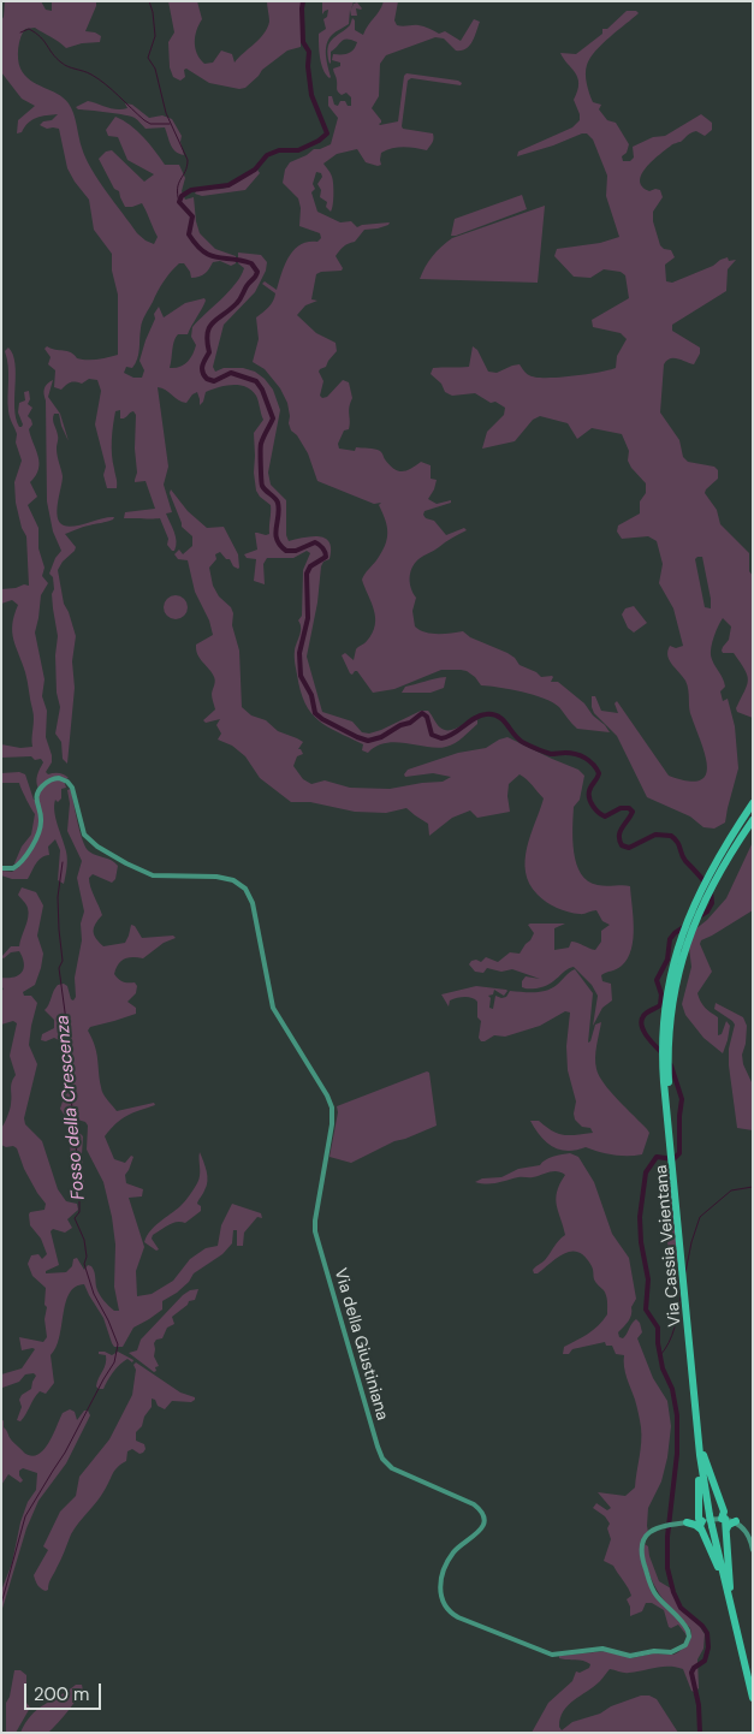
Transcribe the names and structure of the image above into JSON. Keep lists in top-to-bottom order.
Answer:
{
  "streets": {
    "highway": ["Via Cassia Veientana"],
    "street": ["Via della Giustiniana"]
  },
  "water": ["Fosso della Crescenza"],
  "scale_bar": "200 m"
}
